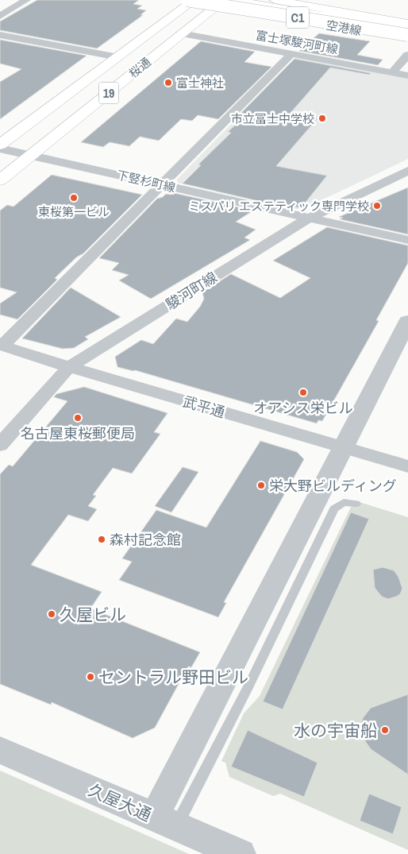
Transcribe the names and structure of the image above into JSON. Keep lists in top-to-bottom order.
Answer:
{
  "streets": {
    "main road": [
      "C1",
      "空港線",
      "桜通",
      "19"
    ],
    "street": [
      "富士塚駿河町線",
      "下竪杉町線",
      "駿河町線",
      "武平通",
      "久屋大通"
    ]
  },
  "crossings": [
    ["C1", "空港線"],
    ["C1", "桜通"],
    ["空港線", "桜通"],
    ["富士塚駿河町線", "桜通"],
    ["桜通", "下竪杉町線"],
    ["下竪杉町線", "駿河町線"],
    ["駿河町線", "武平通"]
  ],
  "places": [
    "富士神社",
    "市立冨士中学校",
    "東桜第一ビル",
    "ミスパリ エステティック専門学校",
    "オアシス栄ビル",
    "名古屋東桜郵便局",
    "栄大野ビルディング",
    "森村記念館",
    "久屋ビル",
    "セントラル野田ビル",
    "水の宇宙船"
  ]
}
